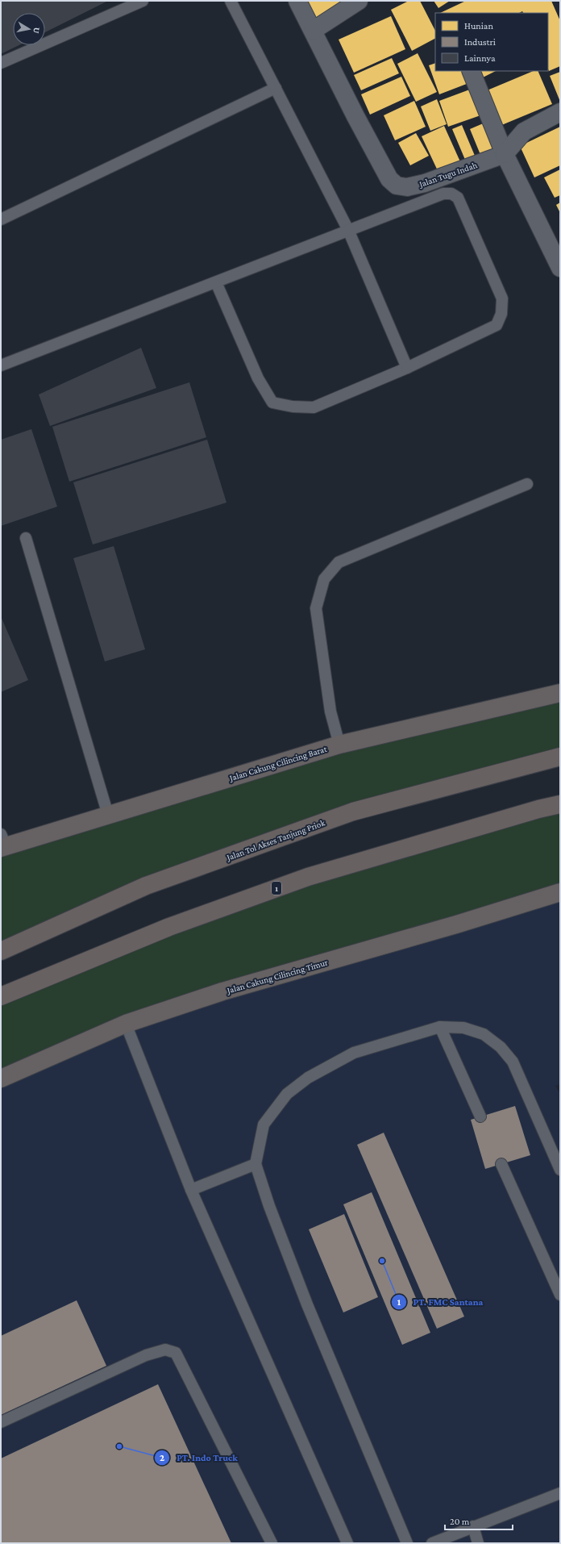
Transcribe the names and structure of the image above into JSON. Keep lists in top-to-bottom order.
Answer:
{
  "streets": {
    "highway": [
      "Jalan Cakung Cilincing Barat",
      "Jalan Tol Akses Tanjung Priok",
      "1",
      "Jalan Cakung Cilincing Timur"
    ],
    "street": ["Jalan Tugu Indah"]
  },
  "places": ["PT. FMC Santana", "PT. Indo Truck"],
  "legend": ["Hunian", "Industri", "Lainnya"],
  "scale_bar": "20 m",
  "north": "right"
}
